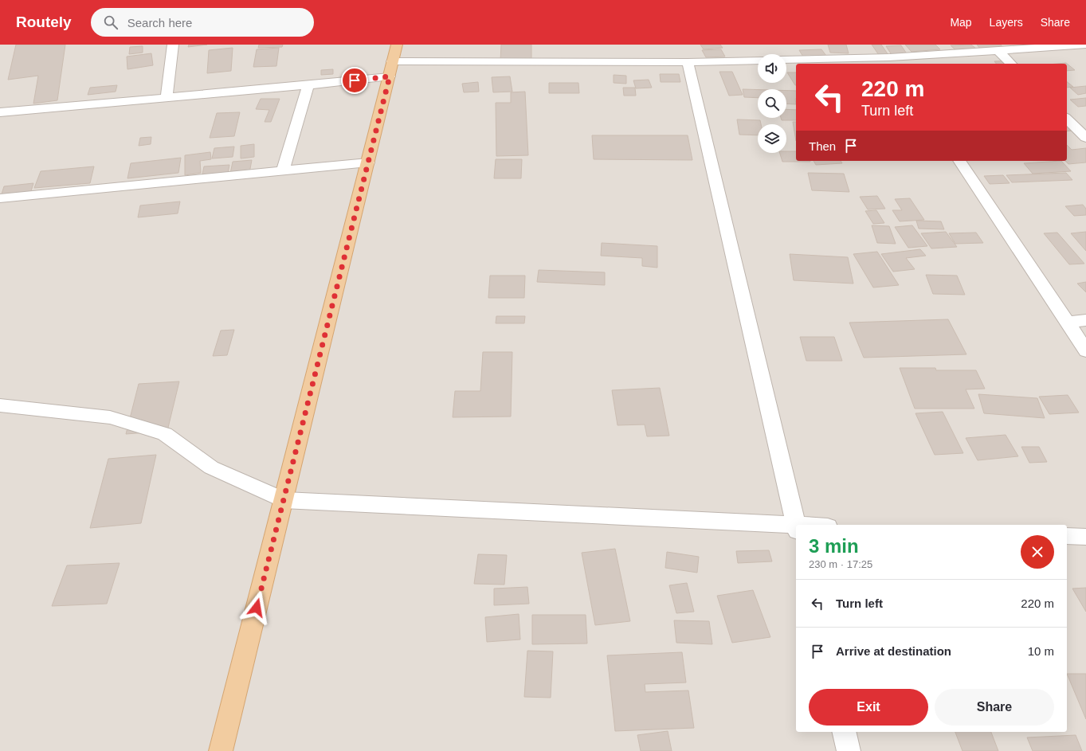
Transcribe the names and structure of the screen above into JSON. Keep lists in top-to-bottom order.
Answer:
{
  "page": {
    "header": "Routely",
    "search": "Search here",
    "nav": ["Map", "Layers", "Share"],
    "turn": ["220 m", "Turn left"],
    "then": "Then",
    "heading": ["3 min", "230 m · 17:25"],
    "list": [
      {
        "name": "Turn left",
        "value": "220 m"
      },
      {
        "name": "Arrive at destination",
        "value": "10 m"
      }
    ],
    "buttons": ["Exit", "Share"]
  }
}
